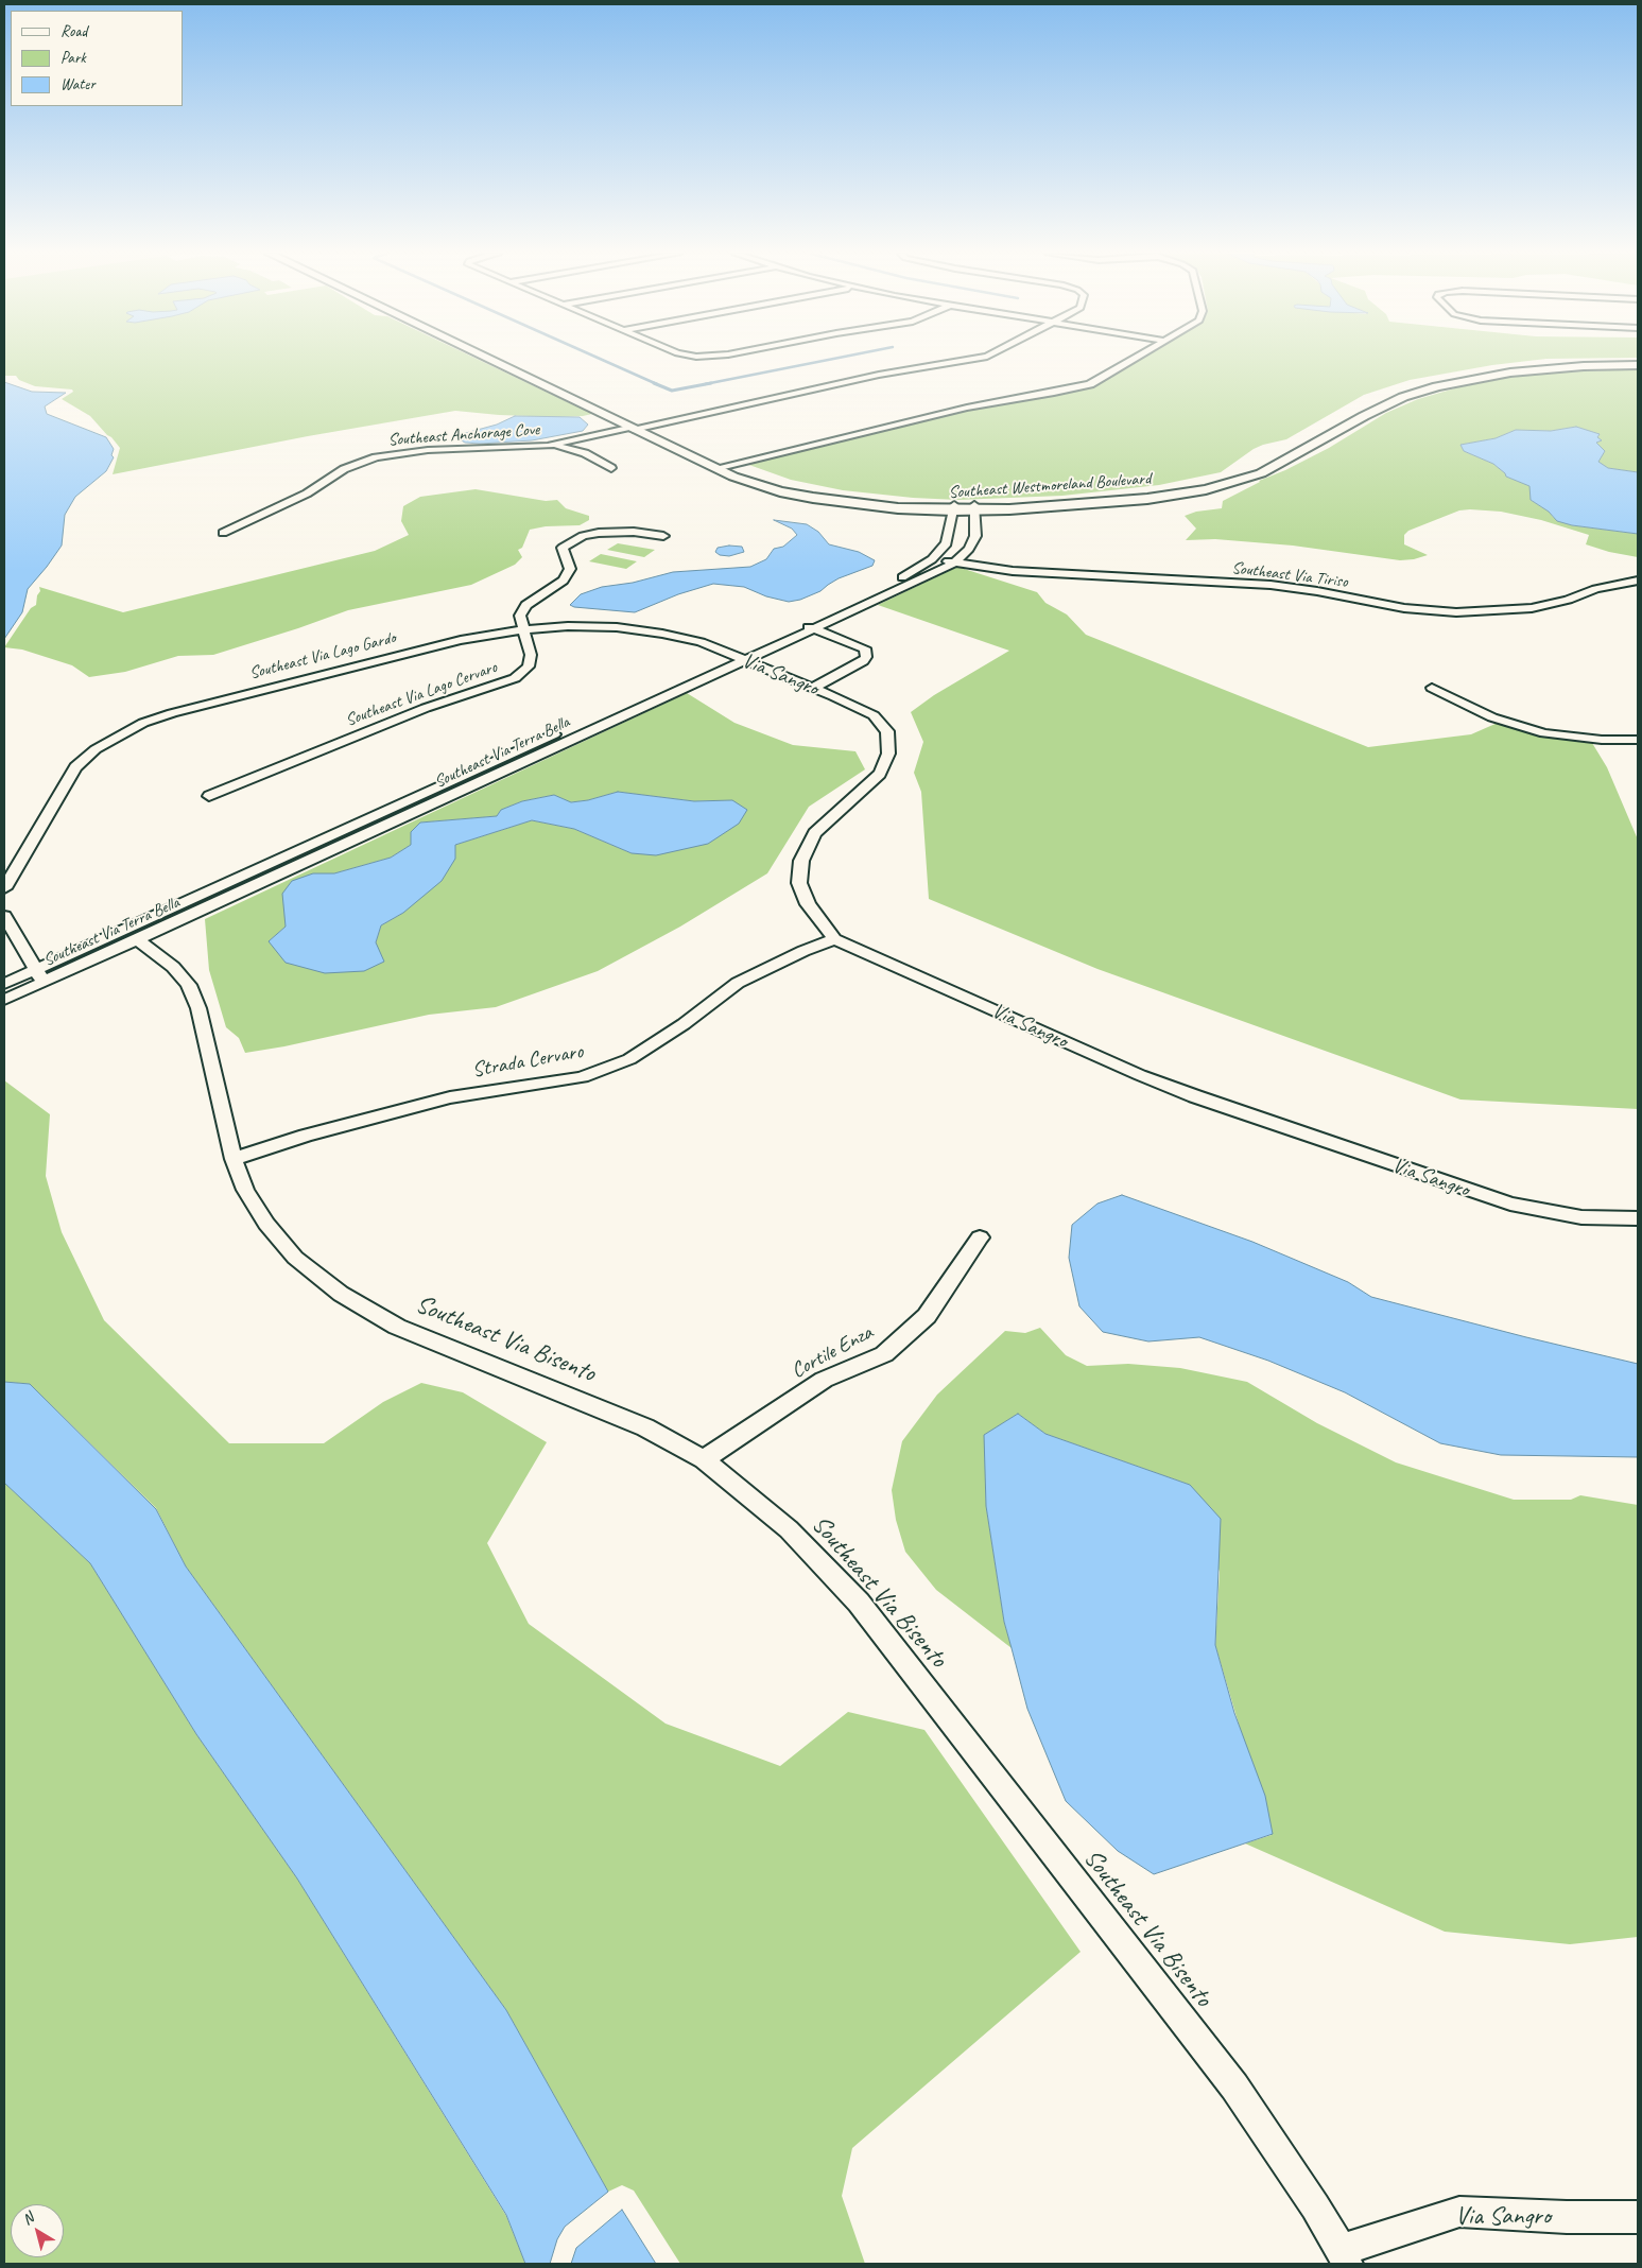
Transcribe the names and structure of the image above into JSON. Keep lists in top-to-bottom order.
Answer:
{
  "streets": {
    "street": [
      "Southeast Anchorage Cove",
      "Southeast Westmoreland Boulevard",
      "Southeast Via Tiriso",
      "Southeast Via Lago Gardo",
      "Via Sangro",
      "Southeast Via Lago Cervaro",
      "Southeast Via Terra Bella",
      "Strada Cervaro",
      "Southeast Via Bisento",
      "Cortile Enza"
    ]
  },
  "crossings": [
    ["Southeast Anchorage Cove", "Southeast Westmoreland Boulevard"],
    ["Southeast Westmoreland Boulevard", "Southeast Via Terra Bella"],
    ["Southeast Via Tiriso", "Southeast Via Terra Bella"],
    ["Southeast Via Lago Gardo", "Via Sangro"],
    ["Southeast Via Lago Gardo", "Southeast Via Lago Cervaro"],
    ["Southeast Via Lago Gardo", "Southeast Via Terra Bella"],
    ["Via Sangro", "Southeast Via Terra Bella"],
    ["Via Sangro", "Strada Cervaro"],
    ["Via Sangro", "Southeast Via Bisento"],
    ["Southeast Via Terra Bella", "Southeast Via Bisento"],
    ["Strada Cervaro", "Southeast Via Bisento"],
    ["Southeast Via Bisento", "Cortile Enza"]
  ],
  "legend": ["Road", "Park", "Water"],
  "north": "top left"
}
